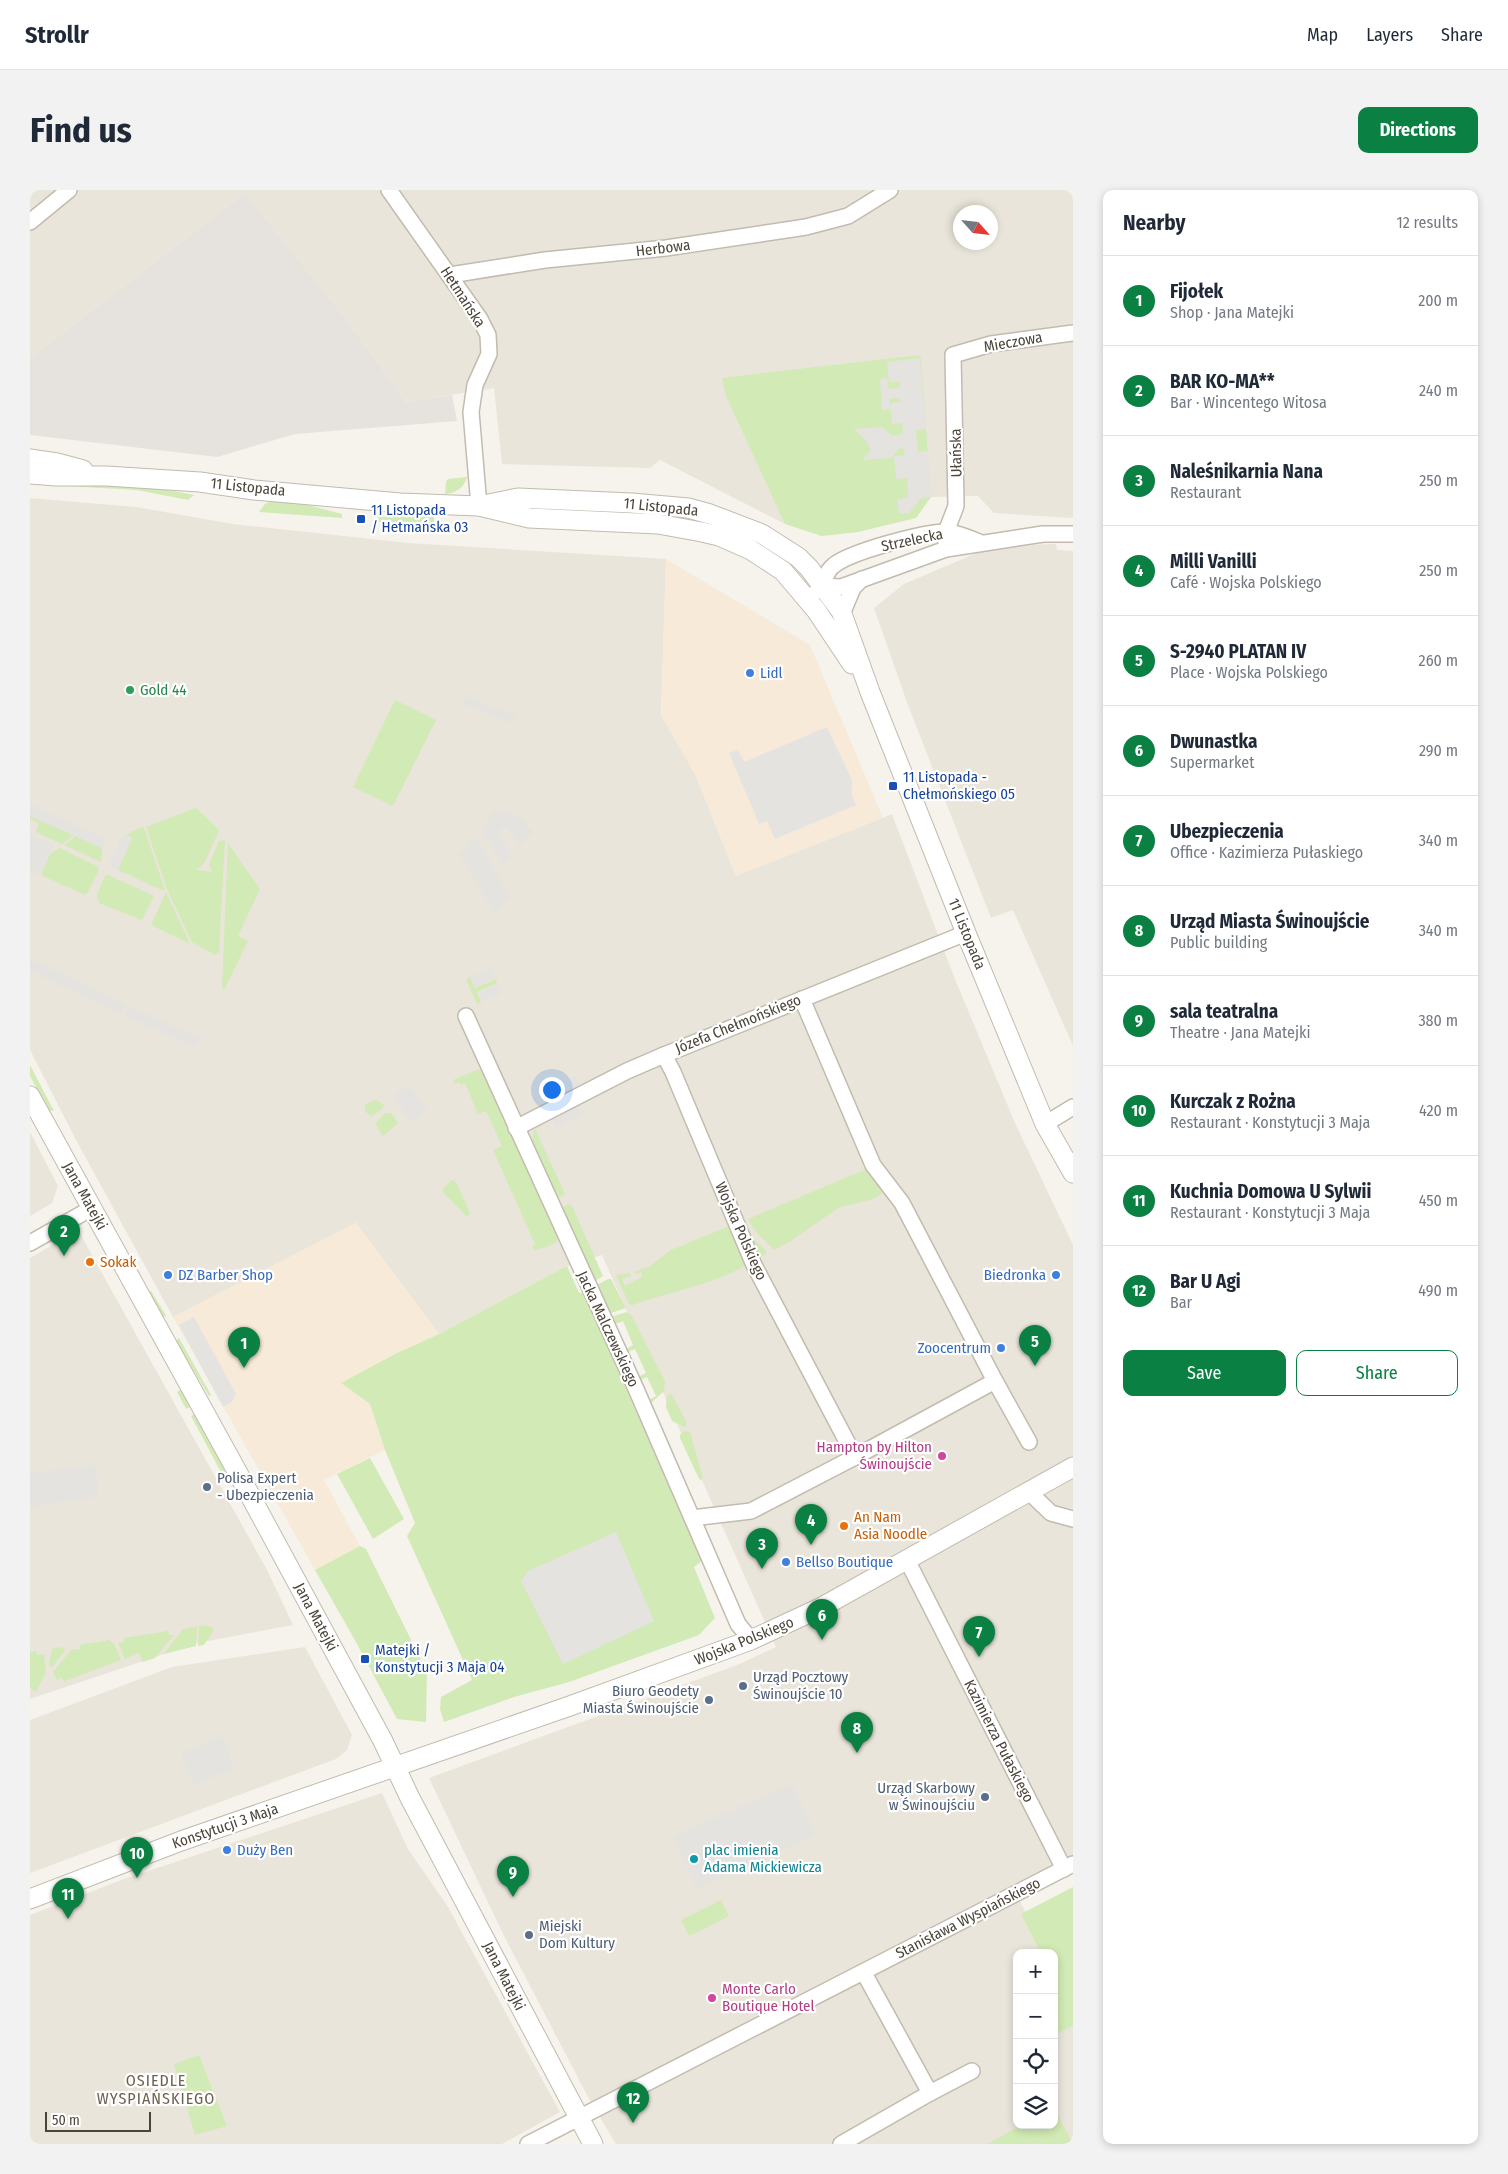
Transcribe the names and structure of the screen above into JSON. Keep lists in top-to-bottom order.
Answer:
{
  "streets": {
    "street": [
      "Herbowa",
      "Hetmańska",
      "Mieczowa",
      "Ułańska",
      "11 Listopada",
      "Strzelecka",
      "Józefa Chełmońskiego",
      "Jana Matejki",
      "Wojska Polskiego",
      "Jacka Malczewskiego",
      "Kazimierza Pułaskiego",
      "Konstytucji 3 Maja",
      "Stanisława Wyspiańskiego"
    ]
  },
  "crossings": [
    ["Herbowa", "Hetmańska"],
    ["Hetmańska", "11 Listopada"],
    ["Mieczowa", "Ułańska"],
    ["Ułańska", "Strzelecka"],
    ["11 Listopada", "Strzelecka"],
    ["11 Listopada", "Józefa Chełmońskiego"],
    ["Józefa Chełmońskiego", "Wojska Polskiego"],
    ["Józefa Chełmońskiego", "Jacka Malczewskiego"],
    ["Jana Matejki", "Wojska Polskiego"],
    ["Jana Matejki", "Konstytucji 3 Maja"],
    ["Jana Matejki", "Stanisława Wyspiańskiego"],
    ["Wojska Polskiego", "Jacka Malczewskiego"],
    ["Wojska Polskiego", "Kazimierza Pułaskiego"],
    ["Wojska Polskiego", "Konstytucji 3 Maja"],
    ["Kazimierza Pułaskiego", "Stanisława Wyspiańskiego"]
  ],
  "districts": ["OSIEDLE WYSPIAŃSKIEGO"],
  "places": {
    "transit": ["11 Listopada / Hetmańska 03", "11 Listopada - Chełmońskiego 05", "Matejki / Konstytucji 3 Maja 04"],
    "other": [
      "Lidl",
      "Gold 44",
      "Sokak",
      "DZ Barber Shop",
      "Biedronka",
      "Zoocentrum",
      "Hampton by Hilton Świnoujście",
      "Polisa Expert - Ubezpieczenia",
      "An Nam Asia Noodle",
      "Bellso Boutique",
      "Urząd Pocztowy Świnoujście 10",
      "Biuro Geodety Miasta Świnoujście",
      "Urząd Skarbowy w Świnoujściu",
      "Duży Ben",
      "plac imienia Adama Mickiewicza",
      "Miejski Dom Kultury",
      "Monte Carlo Boutique Hotel"
    ]
  },
  "scale_bar": "50 m",
  "north": "bottom right",
  "page": {
    "header": "Strollr",
    "nav": ["Map", "Layers", "Share"],
    "buttons": [
      "Directions",
      ["Save", "Share"]
    ],
    "title": "Find us",
    "heading": ["Nearby", "12 results"],
    "list": [
      {
        "mark": "1",
        "name": "Fijołek",
        "note": "Shop · Jana Matejki",
        "value": "200 m"
      },
      {
        "mark": "2",
        "name": "BAR KO-MA**",
        "note": "Bar · Wincentego Witosa",
        "value": "240 m"
      },
      {
        "mark": "3",
        "name": "Naleśnikarnia Nana",
        "note": "Restaurant",
        "value": "250 m"
      },
      {
        "mark": "4",
        "name": "Milli Vanilli",
        "note": "Café · Wojska Polskiego",
        "value": "250 m"
      },
      {
        "mark": "5",
        "name": "S-2940 PLATAN IV",
        "note": "Place · Wojska Polskiego",
        "value": "260 m"
      },
      {
        "mark": "6",
        "name": "Dwunastka",
        "note": "Supermarket",
        "value": "290 m"
      },
      {
        "mark": "7",
        "name": "Ubezpieczenia",
        "note": "Office · Kazimierza Pułaskiego",
        "value": "340 m"
      },
      {
        "mark": "8",
        "name": "Urząd Miasta Świnoujście",
        "note": "Public building",
        "value": "340 m"
      },
      {
        "mark": "9",
        "name": "sala teatralna",
        "note": "Theatre · Jana Matejki",
        "value": "380 m"
      },
      {
        "mark": "10",
        "name": "Kurczak z Rożna",
        "note": "Restaurant · Konstytucji 3 Maja",
        "value": "420 m"
      },
      {
        "mark": "11",
        "name": "Kuchnia Domowa U Sylwii",
        "note": "Restaurant · Konstytucji 3 Maja",
        "value": "450 m"
      },
      {
        "mark": "12",
        "name": "Bar U Agi",
        "note": "Bar",
        "value": "490 m"
      }
    ],
    "pins": [
      "2",
      "5",
      "1",
      "4",
      "3",
      "6",
      "7",
      "8",
      "10",
      "9",
      "11",
      "12"
    ],
    "map_buttons": ["+", "−"],
    "scale": "50 m"
  }
}
